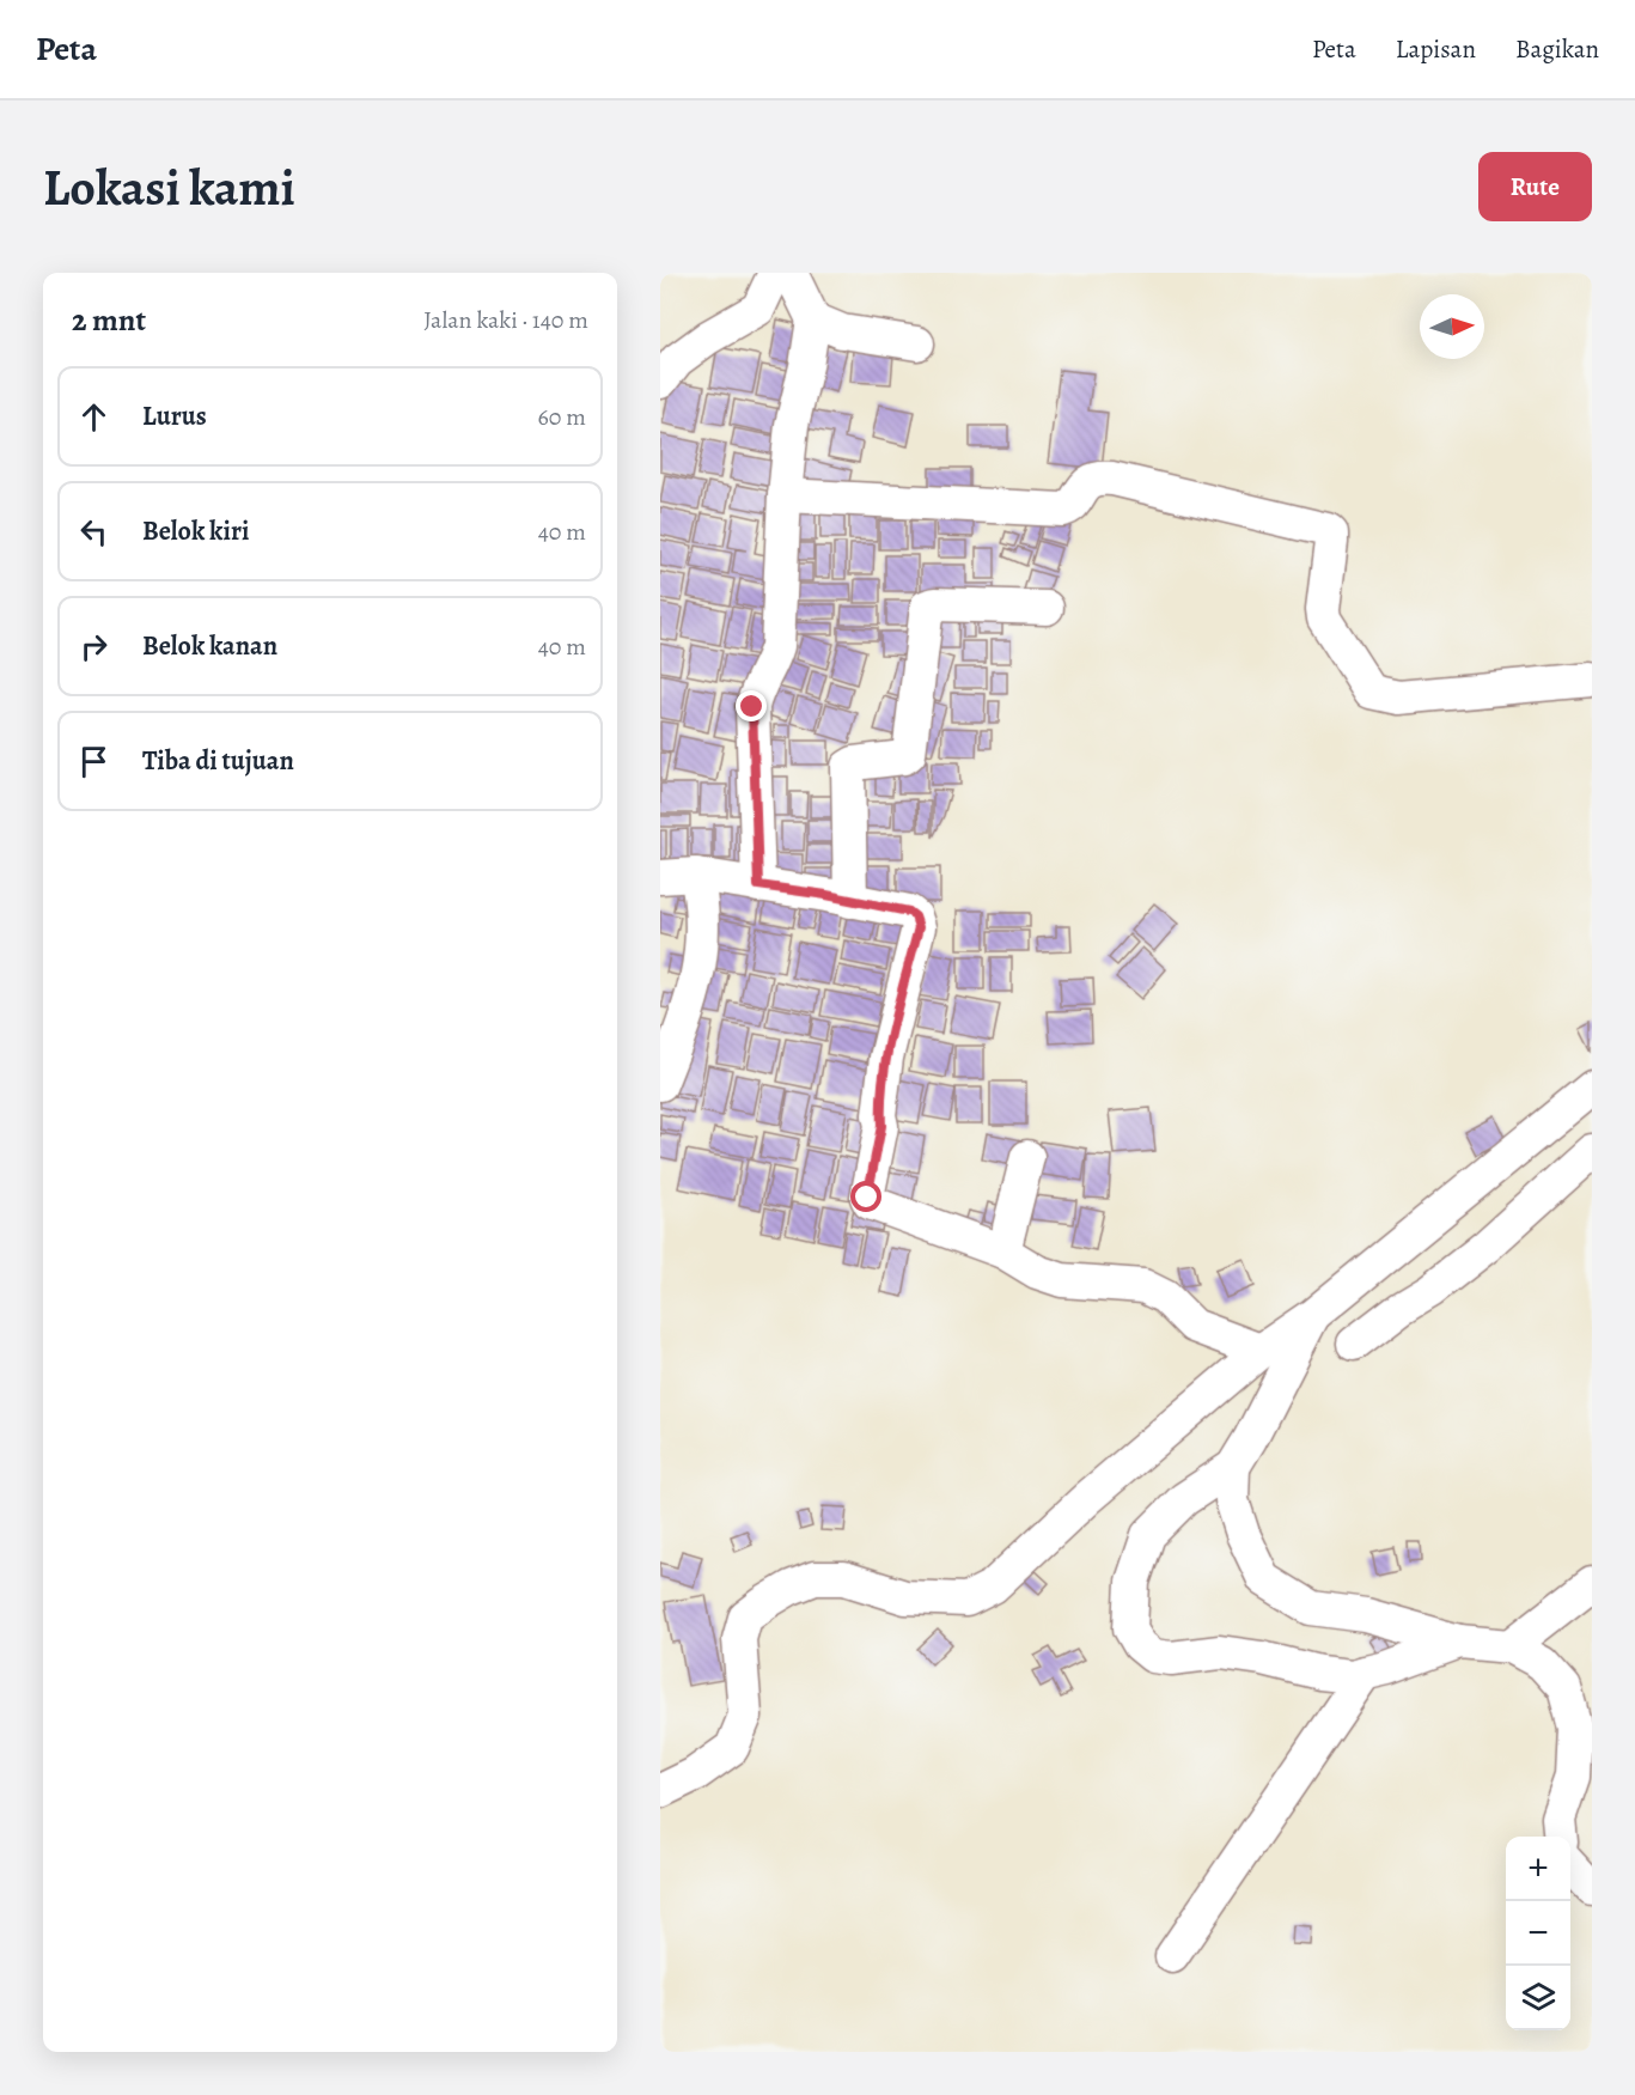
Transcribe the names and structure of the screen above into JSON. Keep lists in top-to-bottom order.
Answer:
{
  "north": "right",
  "page": {
    "header": "Peta",
    "nav": ["Peta", "Lapisan", "Bagikan"],
    "buttons": "Rute",
    "title": "Lokasi kami",
    "heading": ["2 mnt", "Jalan kaki · 140 m"],
    "list": [
      ["Lurus", "60 m"],
      ["Belok kiri", "40 m"],
      ["Belok kanan", "40 m"],
      "Tiba di tujuan"
    ],
    "map_buttons": ["+", "−"]
  }
}
